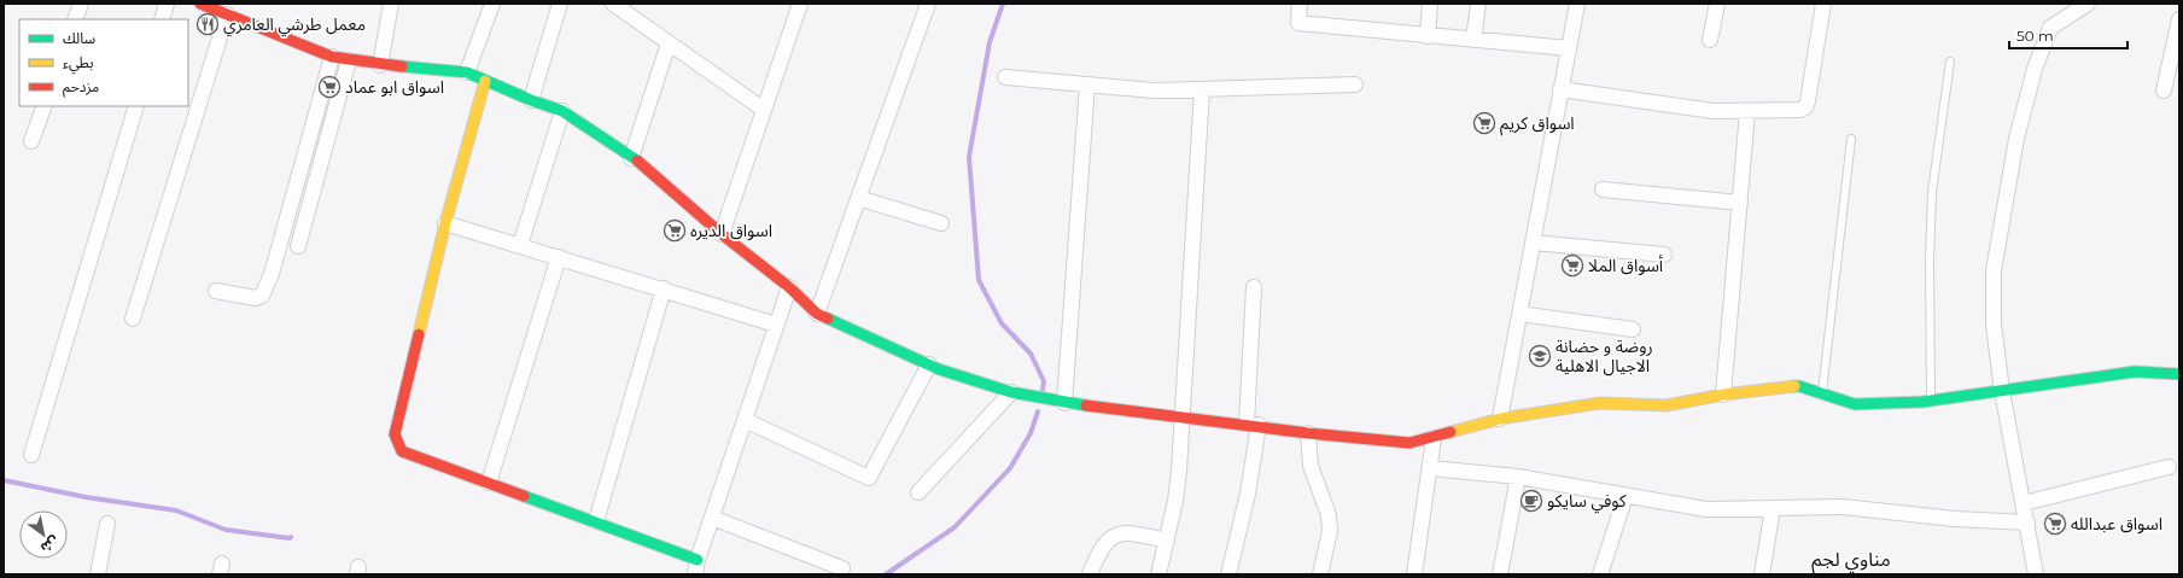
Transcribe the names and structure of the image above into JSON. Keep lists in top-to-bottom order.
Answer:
{
  "districts": ["مناوي لجم"],
  "places": {
    "restaurant": ["معمل طرشي العامري"],
    "supermarket": [
      "اسواق ابو عماد",
      "اسواق كريم",
      "اسواق الديره",
      "أسواق الملا",
      "اسواق عبدالله"
    ],
    "school or university": ["روضة و حضانة الاجيال الاهلية"],
    "cafe": ["كوفي سايكو"]
  },
  "legend": ["سالك", "بطيء", "مزدحم"],
  "scale_bar": "50 m",
  "north": "bottom right"
}
